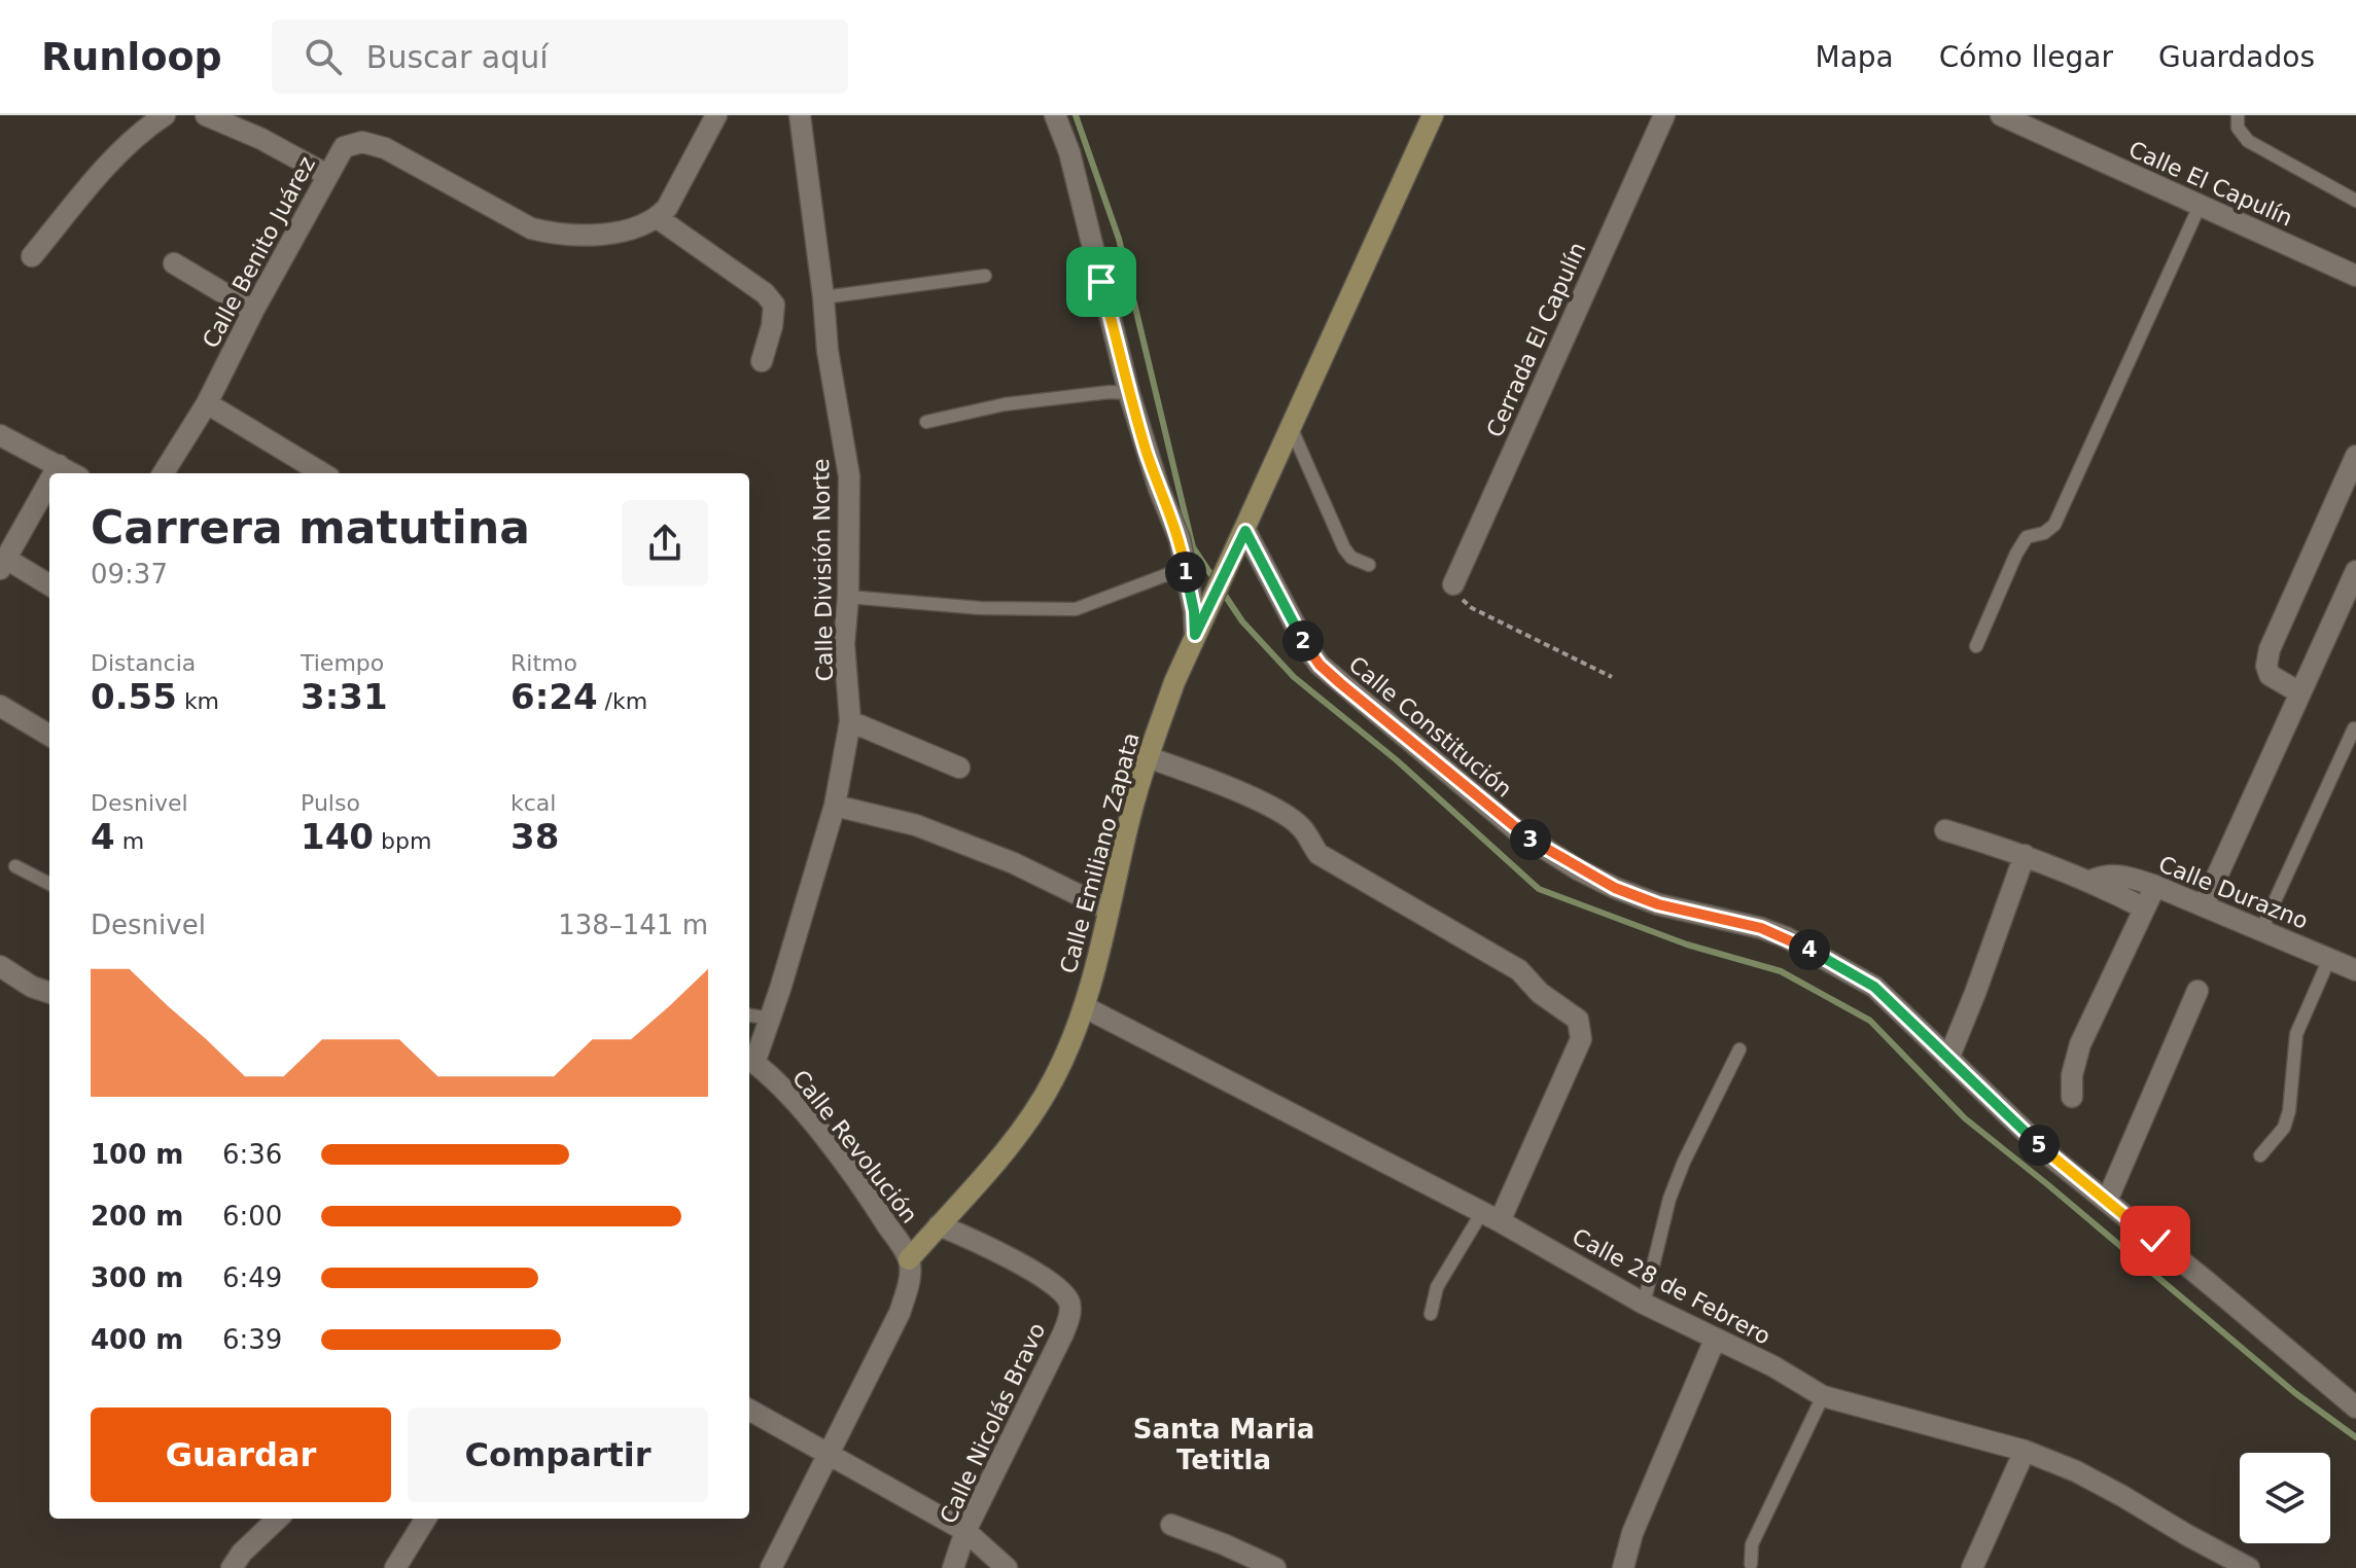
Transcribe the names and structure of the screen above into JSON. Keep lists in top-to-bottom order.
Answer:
{
  "streets": {
    "street": [
      "Calle El Capulín",
      "Calle Benito Juárez",
      "Cerrada El Capulín",
      "Calle División Norte",
      "Calle Constitución",
      "Calle Emiliano Zapata",
      "Calle Durazno",
      "Calle Revolución",
      "Calle 28 de Febrero",
      "Calle Nicolás Bravo"
    ]
  },
  "crossings": [
    ["Calle División Norte", "Calle Revolución"],
    ["Calle Constitución", "Calle Emiliano Zapata"],
    ["Calle Emiliano Zapata", "Calle Revolución"],
    ["Calle Emiliano Zapata", "Calle 28 de Febrero"],
    ["Calle Emiliano Zapata", "Calle Nicolás Bravo"]
  ],
  "districts": ["Santa Maria Tetitla"],
  "page": {
    "header": "Runloop",
    "search": "Buscar aquí",
    "nav": ["Mapa", "Cómo llegar", "Guardados"],
    "heading": ["Carrera matutina", "09:37"],
    "pins": [
      "1",
      "2",
      "3",
      "4",
      "5"
    ],
    "stats": [
      ["Distancia", "0.55 km"],
      ["Tiempo", "3:31"],
      ["Ritmo", "6:24 /km"],
      ["Desnivel", "4 m"],
      ["Pulso", "140 bpm"],
      ["kcal", "38"]
    ],
    "chart": ["Desnivel", "138–141 m"],
    "list": [
      {
        "name": "100 m",
        "note": "6:36"
      },
      {
        "name": "200 m",
        "note": "6:00"
      },
      {
        "name": "300 m",
        "note": "6:49"
      },
      {
        "name": "400 m",
        "note": "6:39"
      }
    ],
    "buttons": ["Guardar", "Compartir"]
  }
}
